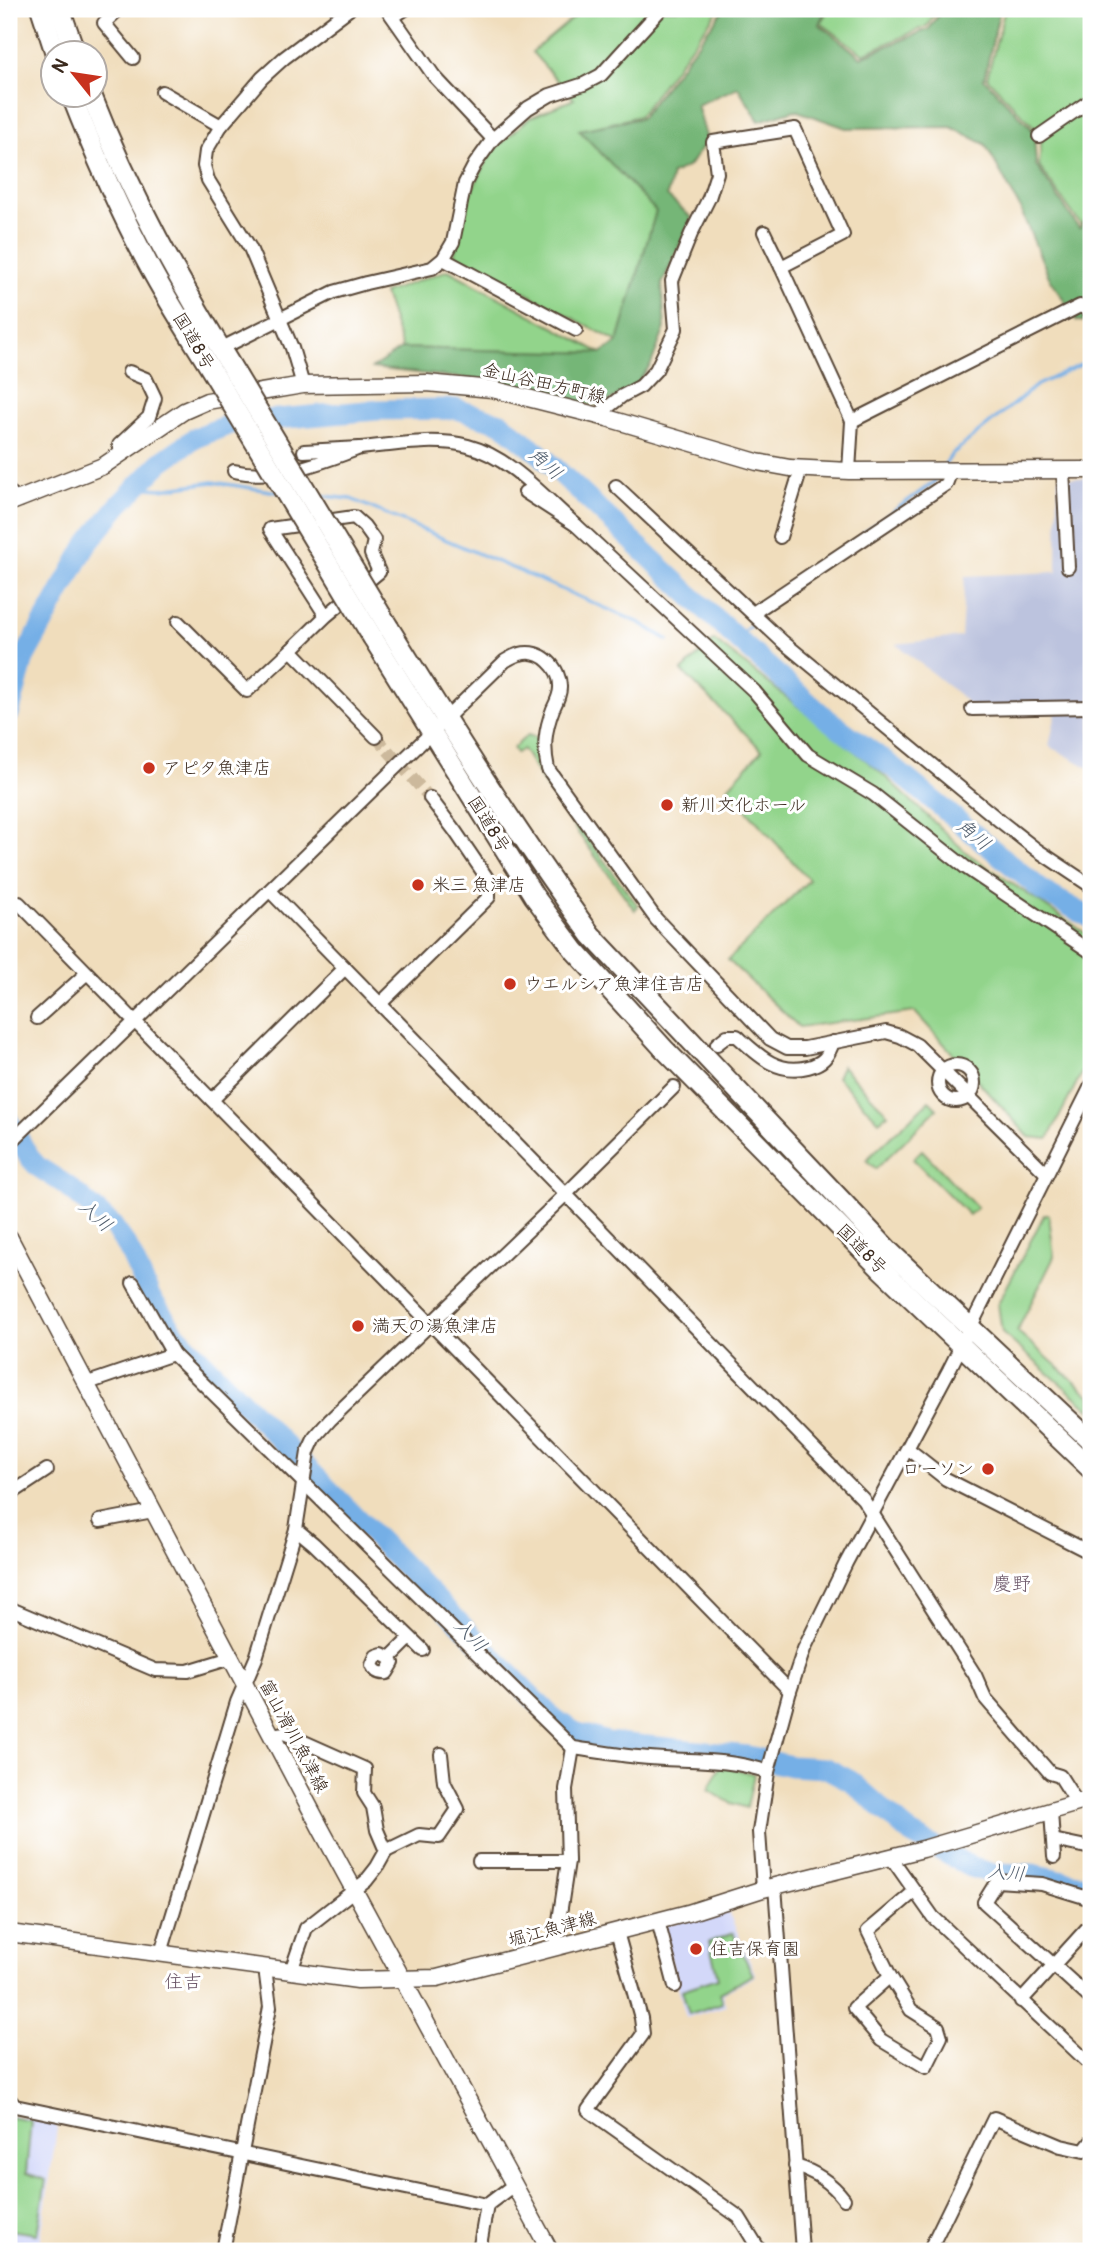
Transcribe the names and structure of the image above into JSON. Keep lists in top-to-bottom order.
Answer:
{
  "streets": {
    "highway": ["国道8号"],
    "main road": ["金山谷田方町線", "富山滑川魚津線", "堀江魚津線"]
  },
  "crossings": [
    ["富山滑川魚津線", "堀江魚津線"]
  ],
  "districts": ["慶野", "住吉"],
  "water": ["角川", "入川"],
  "places": [
    "アピタ魚津店",
    "新川文化ホール",
    "米三 魚津店",
    "ウエルシア魚津住吉店",
    "満天の湯魚津店",
    "ローソン",
    "住吉保育園"
  ],
  "north": "top left"
}
